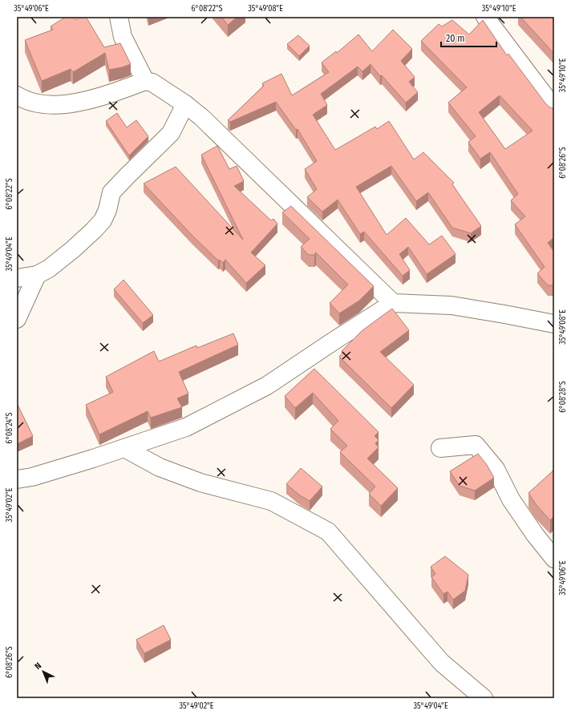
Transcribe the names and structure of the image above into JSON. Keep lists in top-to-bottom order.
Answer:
{
  "scale_bar": "20 m",
  "north": "top left",
  "coordinates": [
    "35°49'06\"E",
    "6°08'22\"S",
    "35°49'08\"E",
    "35°49'10\"E",
    "6°08'26\"S",
    "35°49'04\"E",
    "6°08'28\"S",
    "6°08'24\"S",
    "35°49'02\"E"
  ]
}
